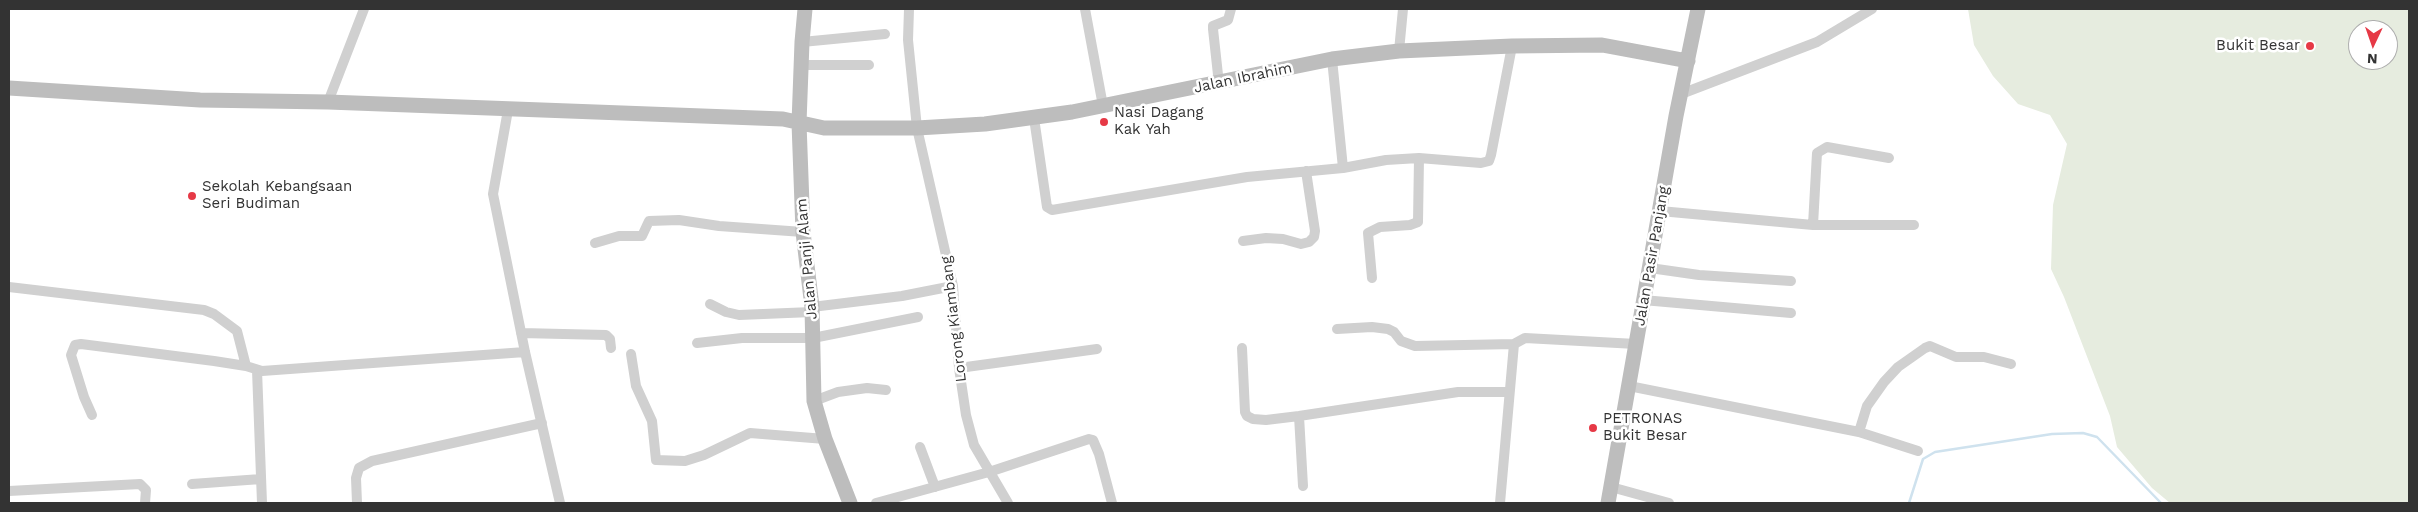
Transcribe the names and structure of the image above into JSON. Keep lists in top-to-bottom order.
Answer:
{
  "streets": {
    "main road": ["Jalan Ibrahim", "Jalan Pasir Panjang", "Jalan Panji Alam"],
    "street": ["Lorong Kiambang"]
  },
  "crossings": [
    ["Jalan Ibrahim", "Jalan Pasir Panjang"],
    ["Jalan Ibrahim", "Jalan Panji Alam"],
    ["Jalan Ibrahim", "Lorong Kiambang"]
  ],
  "places": [
    "Bukit Besar",
    "Nasi Dagang Kak Yah",
    "Sekolah Kebangsaan Seri Budiman",
    "PETRONAS Bukit Besar"
  ],
  "north": "bottom"
}
